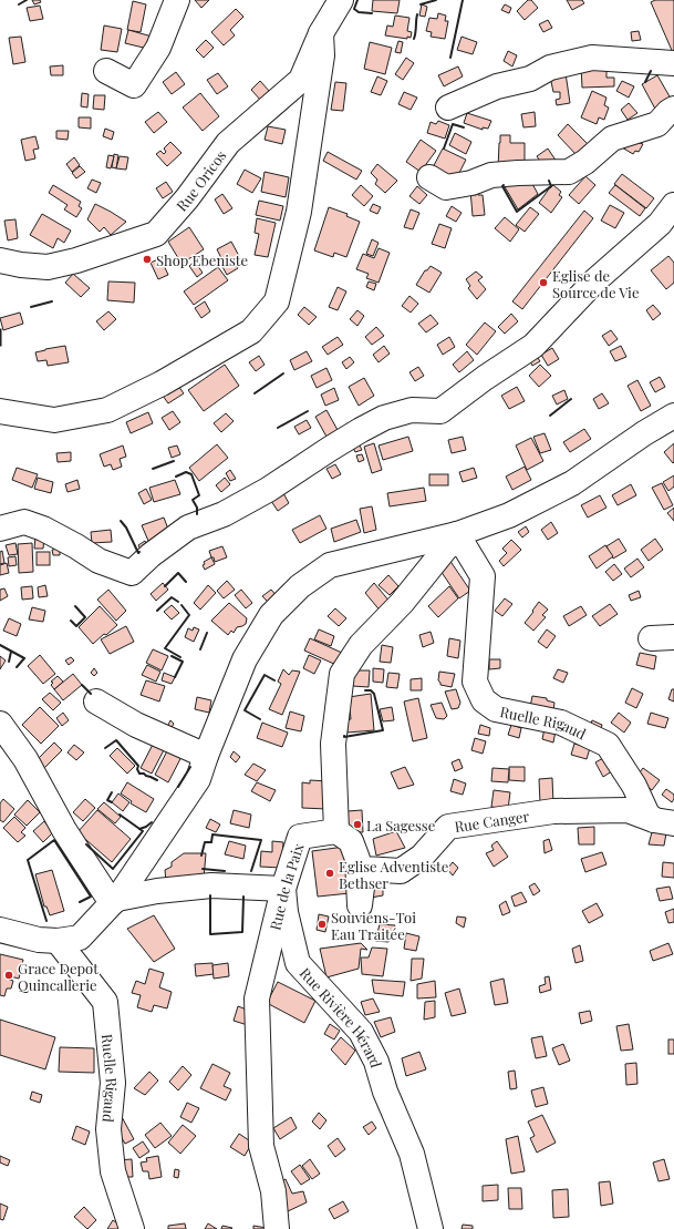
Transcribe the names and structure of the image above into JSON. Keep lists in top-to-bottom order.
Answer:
{
  "streets": {
    "street": [
      "Rue Oricos",
      "Ruelle Rigaud",
      "Rue Canger",
      "Rue de la Paix",
      "Rue Rivière Hérard"
    ]
  },
  "crossings": [
    ["Ruelle Rigaud", "Rue Canger"],
    ["Rue Canger", "Rue de la Paix"],
    ["Rue de la Paix", "Rue Rivière Hérard"]
  ],
  "places": [
    "Shop Ebeniste",
    "Eglise de Source de Vie",
    "La Sagesse",
    "Eglise Adventiste Bethser",
    "Souviens-Toi Eau Traitée",
    "Grace Depot Quincallerie"
  ]
}
